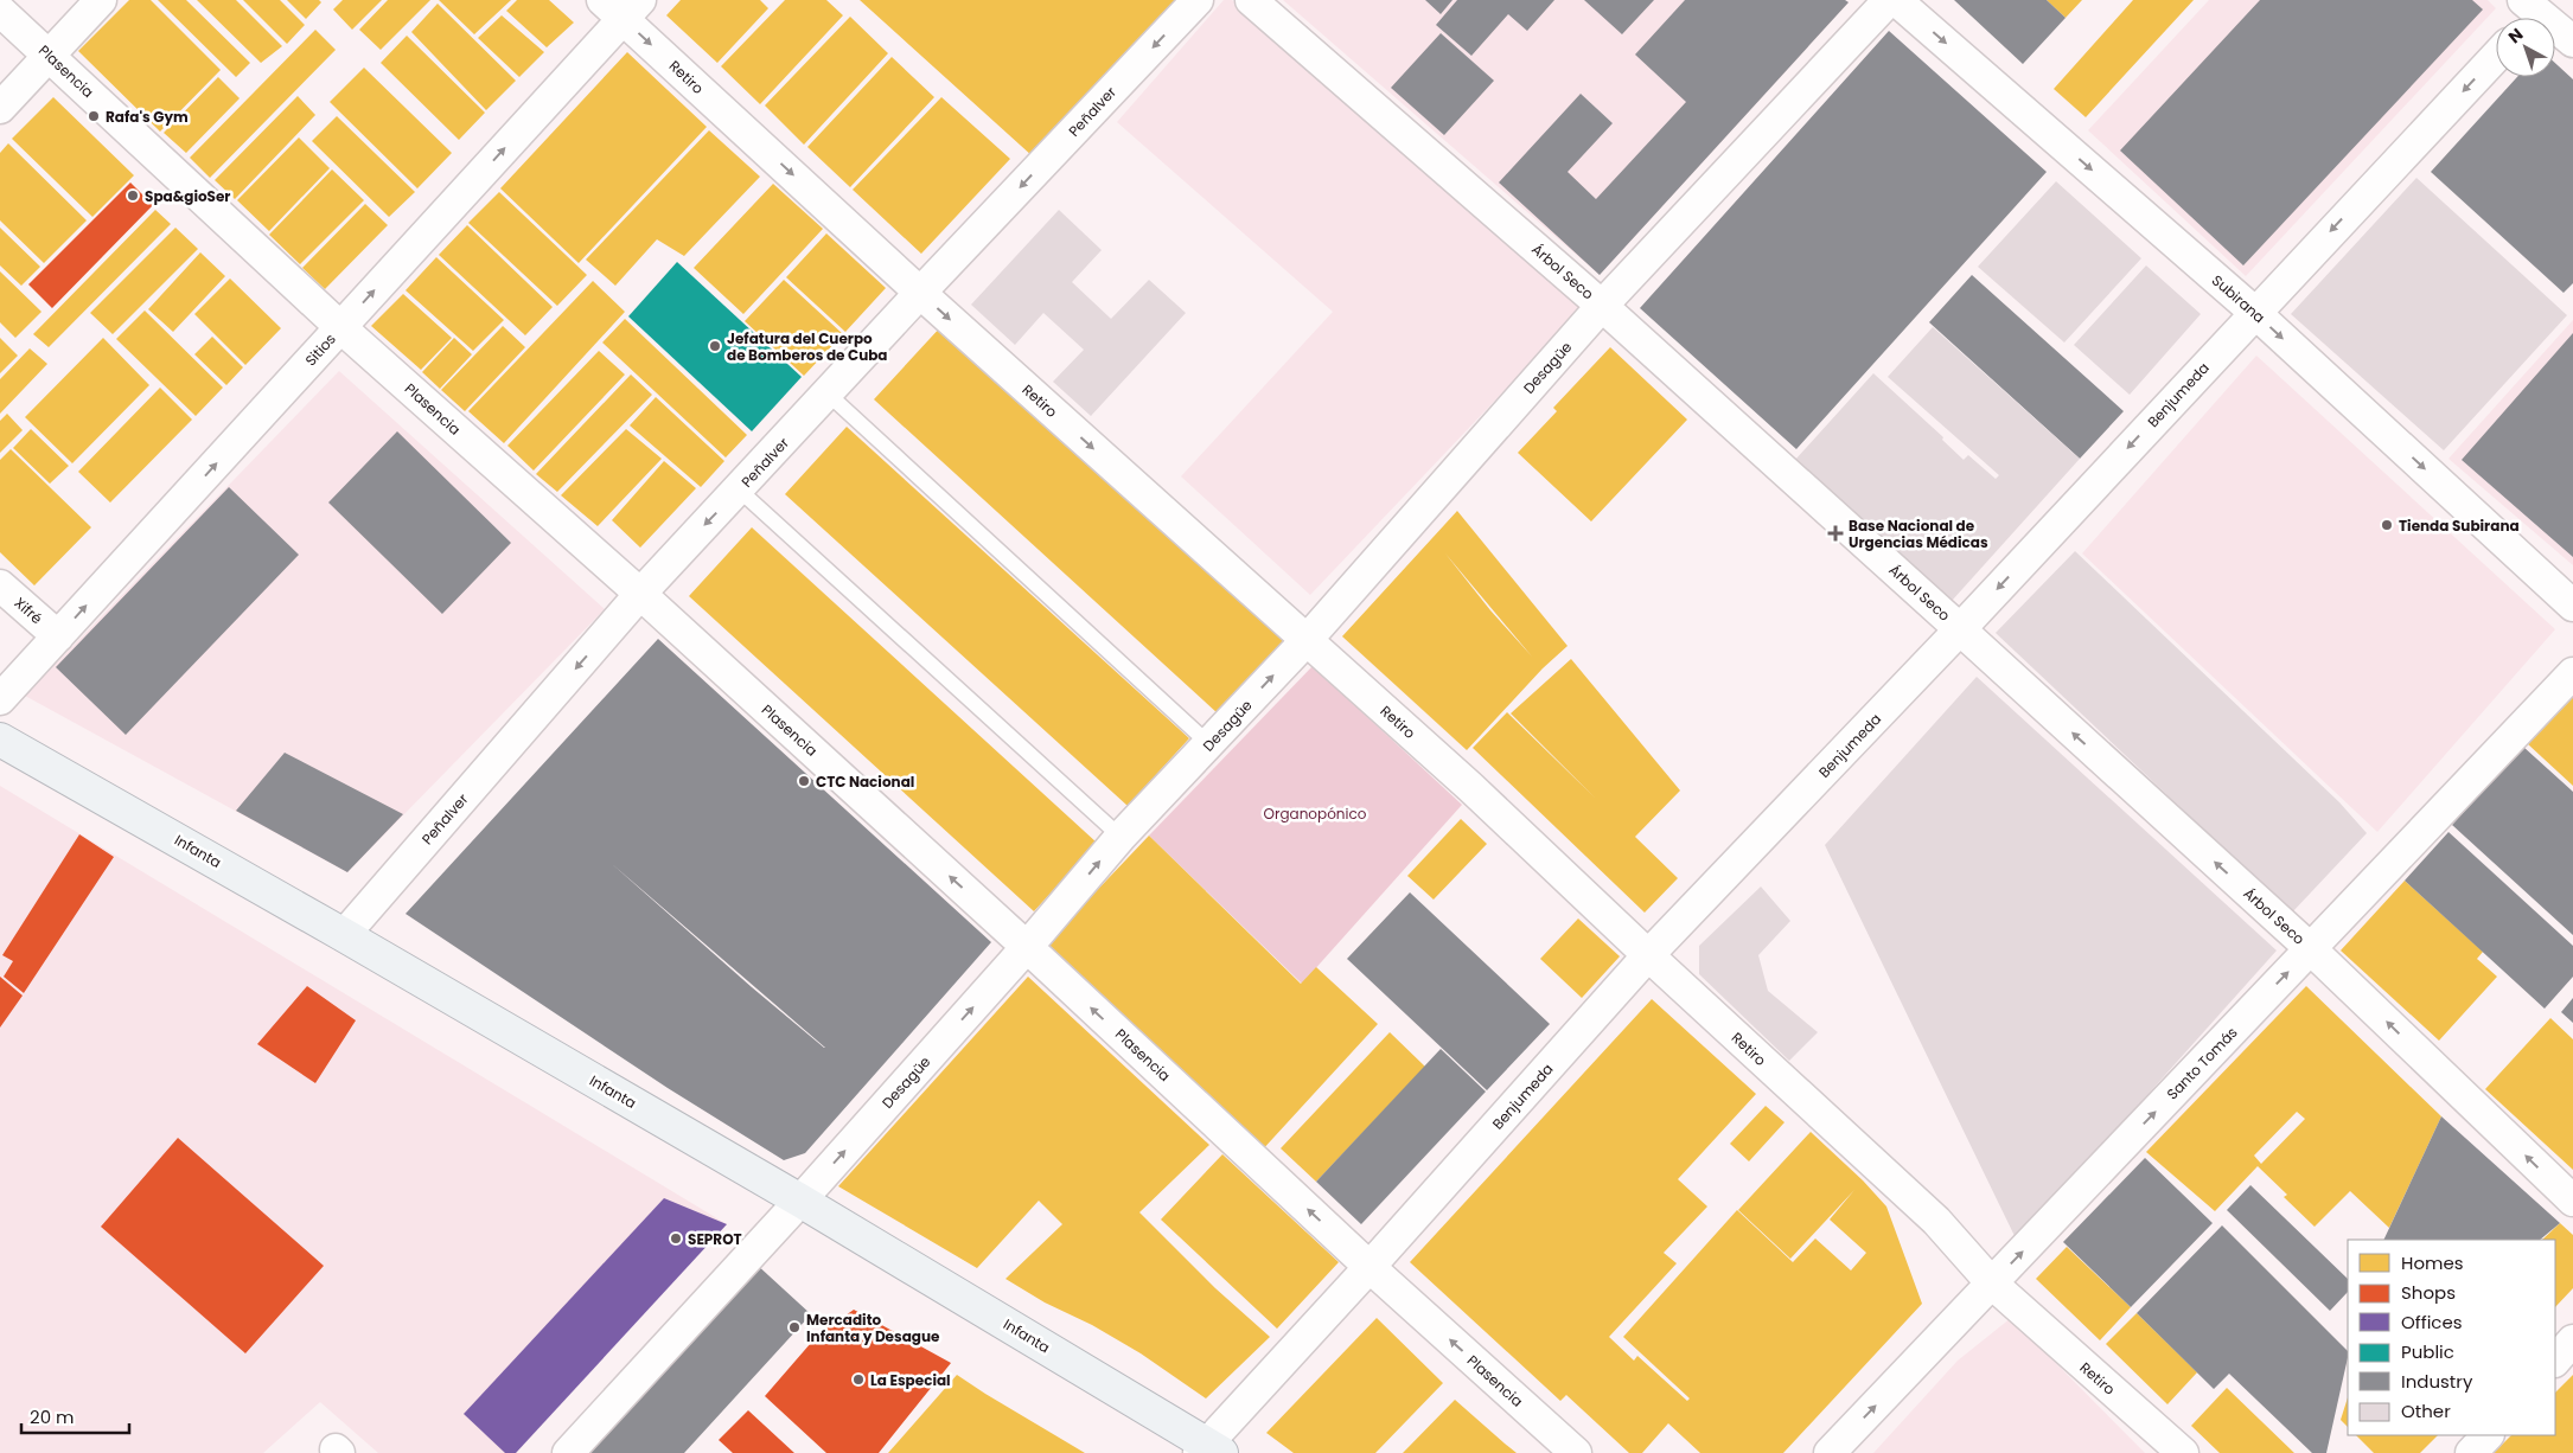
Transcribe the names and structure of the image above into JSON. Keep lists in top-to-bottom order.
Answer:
{
  "streets": {
    "main road": ["Infanta"],
    "street": [
      "Plasencia",
      "Retiro",
      "Peñalver",
      "Árbol Seco",
      "Subirana",
      "Sitios",
      "Desagüe",
      "Benjumeda",
      "Xifré",
      "Santo Tomás"
    ]
  },
  "crossings": [
    ["Plasencia", "Peñalver"],
    ["Plasencia", "Sitios"],
    ["Plasencia", "Desagüe"],
    ["Plasencia", "Benjumeda"],
    ["Retiro", "Peñalver"],
    ["Retiro", "Sitios"],
    ["Retiro", "Desagüe"],
    ["Retiro", "Benjumeda"],
    ["Retiro", "Santo Tomás"],
    ["Peñalver", "Infanta"],
    ["Árbol Seco", "Desagüe"],
    ["Árbol Seco", "Benjumeda"],
    ["Árbol Seco", "Santo Tomás"],
    ["Subirana", "Benjumeda"],
    ["Sitios", "Xifré"],
    ["Desagüe", "Infanta"],
    ["Benjumeda", "Infanta"]
  ],
  "one_way": [
    "Plasencia",
    "Retiro",
    "Peñalver",
    "Árbol Seco",
    "Subirana",
    "Sitios",
    "Benjumeda",
    "Santo Tomás"
  ],
  "parks": ["Organopónico"],
  "places": {
    "other": [
      "Rafa's Gym",
      "Spa&gioSer",
      "Jefatura del Cuerpo de Bomberos de Cuba",
      "Tienda Subirana",
      "CTC Nacional",
      "SEPROT",
      "Mercadito Infanta y Desague",
      "La Especial"
    ],
    "health": ["Base Nacional de Urgencias Médicas"]
  },
  "legend": [
    "Homes",
    "Shops",
    "Offices",
    "Public",
    "Industry",
    "Other"
  ],
  "scale_bar": "20 m",
  "north": "top left"
}
